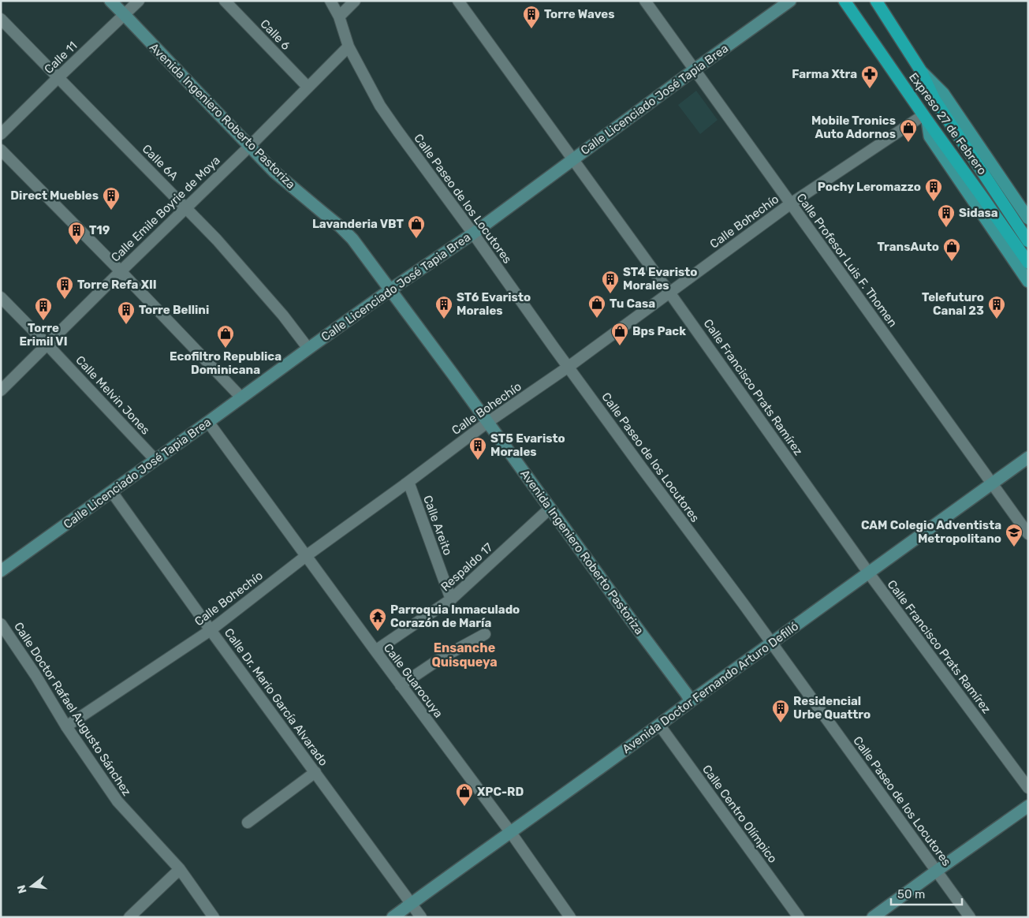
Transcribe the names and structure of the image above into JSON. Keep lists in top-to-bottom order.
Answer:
{
  "streets": {
    "highway": ["Expreso 27 de Febrero"],
    "street": [
      "Calle 6",
      "Calle 11",
      "Calle Licenciado José Tapia Brea",
      "Avenida Ingeniero Roberto Pastoriza",
      "Calle 6A",
      "Calle Paseo de los Locutores",
      "Calle Emile Boyrie de Moya",
      "Calle Bohechío",
      "Calle Profesor Luis F. Thomen",
      "Calle Francisco Prats Ramírez",
      "Calle Melvin Jones",
      "Calle Areito",
      "Respaldo 17",
      "Calle Guarocuya",
      "Avenida Doctor Fernando Arturo Defilló",
      "Calle Dr. Mario García Alvarado",
      "Calle Doctor Rafael Augusto Sánchez",
      "Calle Centro Olímpico"
    ]
  },
  "crossings": [
    ["Calle 6", "Calle Emile Boyrie de Moya"],
    ["Calle 11", "Avenida Ingeniero Roberto Pastoriza"],
    ["Calle 11", "Calle 6A"],
    ["Calle Licenciado José Tapia Brea", "Avenida Ingeniero Roberto Pastoriza"],
    ["Calle Licenciado José Tapia Brea", "Calle 6A"],
    ["Calle Licenciado José Tapia Brea", "Calle Paseo de los Locutores"],
    ["Calle Licenciado José Tapia Brea", "Calle Profesor Luis F. Thomen"],
    ["Calle Licenciado José Tapia Brea", "Calle Francisco Prats Ramírez"],
    ["Calle Licenciado José Tapia Brea", "Calle Melvin Jones"],
    ["Calle Licenciado José Tapia Brea", "Calle Guarocuya"],
    ["Calle Licenciado José Tapia Brea", "Calle Dr. Mario García Alvarado"],
    ["Avenida Ingeniero Roberto Pastoriza", "Calle Emile Boyrie de Moya"],
    ["Avenida Ingeniero Roberto Pastoriza", "Calle Bohechío"],
    ["Avenida Ingeniero Roberto Pastoriza", "Respaldo 17"],
    ["Avenida Ingeniero Roberto Pastoriza", "Avenida Doctor Fernando Arturo Defilló"],
    ["Expreso 27 de Febrero", "Calle Bohechío"],
    ["Calle 6A", "Calle Emile Boyrie de Moya"],
    ["Calle Paseo de los Locutores", "Calle Emile Boyrie de Moya"],
    ["Calle Paseo de los Locutores", "Calle Bohechío"],
    ["Calle Paseo de los Locutores", "Avenida Doctor Fernando Arturo Defilló"],
    ["Calle Emile Boyrie de Moya", "Calle Melvin Jones"],
    ["Calle Bohechío", "Calle Profesor Luis F. Thomen"],
    ["Calle Bohechío", "Calle Francisco Prats Ramírez"],
    ["Calle Bohechío", "Calle Areito"],
    ["Calle Bohechío", "Calle Guarocuya"],
    ["Calle Bohechío", "Calle Dr. Mario García Alvarado"],
    ["Calle Bohechío", "Calle Doctor Rafael Augusto Sánchez"],
    ["Calle Profesor Luis F. Thomen", "Avenida Doctor Fernando Arturo Defilló"],
    ["Calle Francisco Prats Ramírez", "Avenida Doctor Fernando Arturo Defilló"],
    ["Calle Areito", "Respaldo 17"],
    ["Respaldo 17", "Calle Guarocuya"],
    ["Calle Guarocuya", "Avenida Doctor Fernando Arturo Defilló"],
    ["Avenida Doctor Fernando Arturo Defilló", "Calle Dr. Mario García Alvarado"],
    ["Avenida Doctor Fernando Arturo Defilló", "Calle Centro Olímpico"]
  ],
  "districts": ["Ensanche Quisqueya"],
  "places": {
    "building": [
      "Torre Waves",
      "Pochy Leromazzo",
      "Direct Muebles",
      "Sidasa",
      "T19",
      "ST4 Evaristo Morales",
      "Torre Refa XII",
      "ST6 Evaristo Morales",
      "Telefuturo Canal 23",
      "Torre Erimil VI",
      "Torre Bellini",
      "ST5 Evaristo Morales",
      "Residencial Urbe Quattro"
    ],
    "pharmacy": ["Farma Xtra"],
    "shop": [
      "Mobile Tronics Auto Adornos",
      "Lavanderia VBT",
      "TransAuto",
      "Tu Casa",
      "Bps Pack",
      "Ecofiltro Republica Dominicana",
      "XPC-RD"
    ],
    "school or university": ["CAM Colegio Adventista Metropolitano"],
    "temple": ["Parroquia Inmaculado Corazón de María"]
  },
  "scale_bar": "50 m",
  "north": "left"
}
